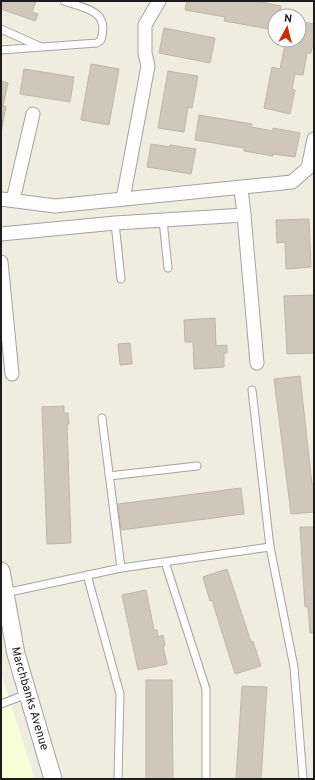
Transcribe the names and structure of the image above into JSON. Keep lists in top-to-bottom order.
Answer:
{
  "streets": {
    "street": ["Marchbanks Avenue"]
  },
  "north": "top"
}
